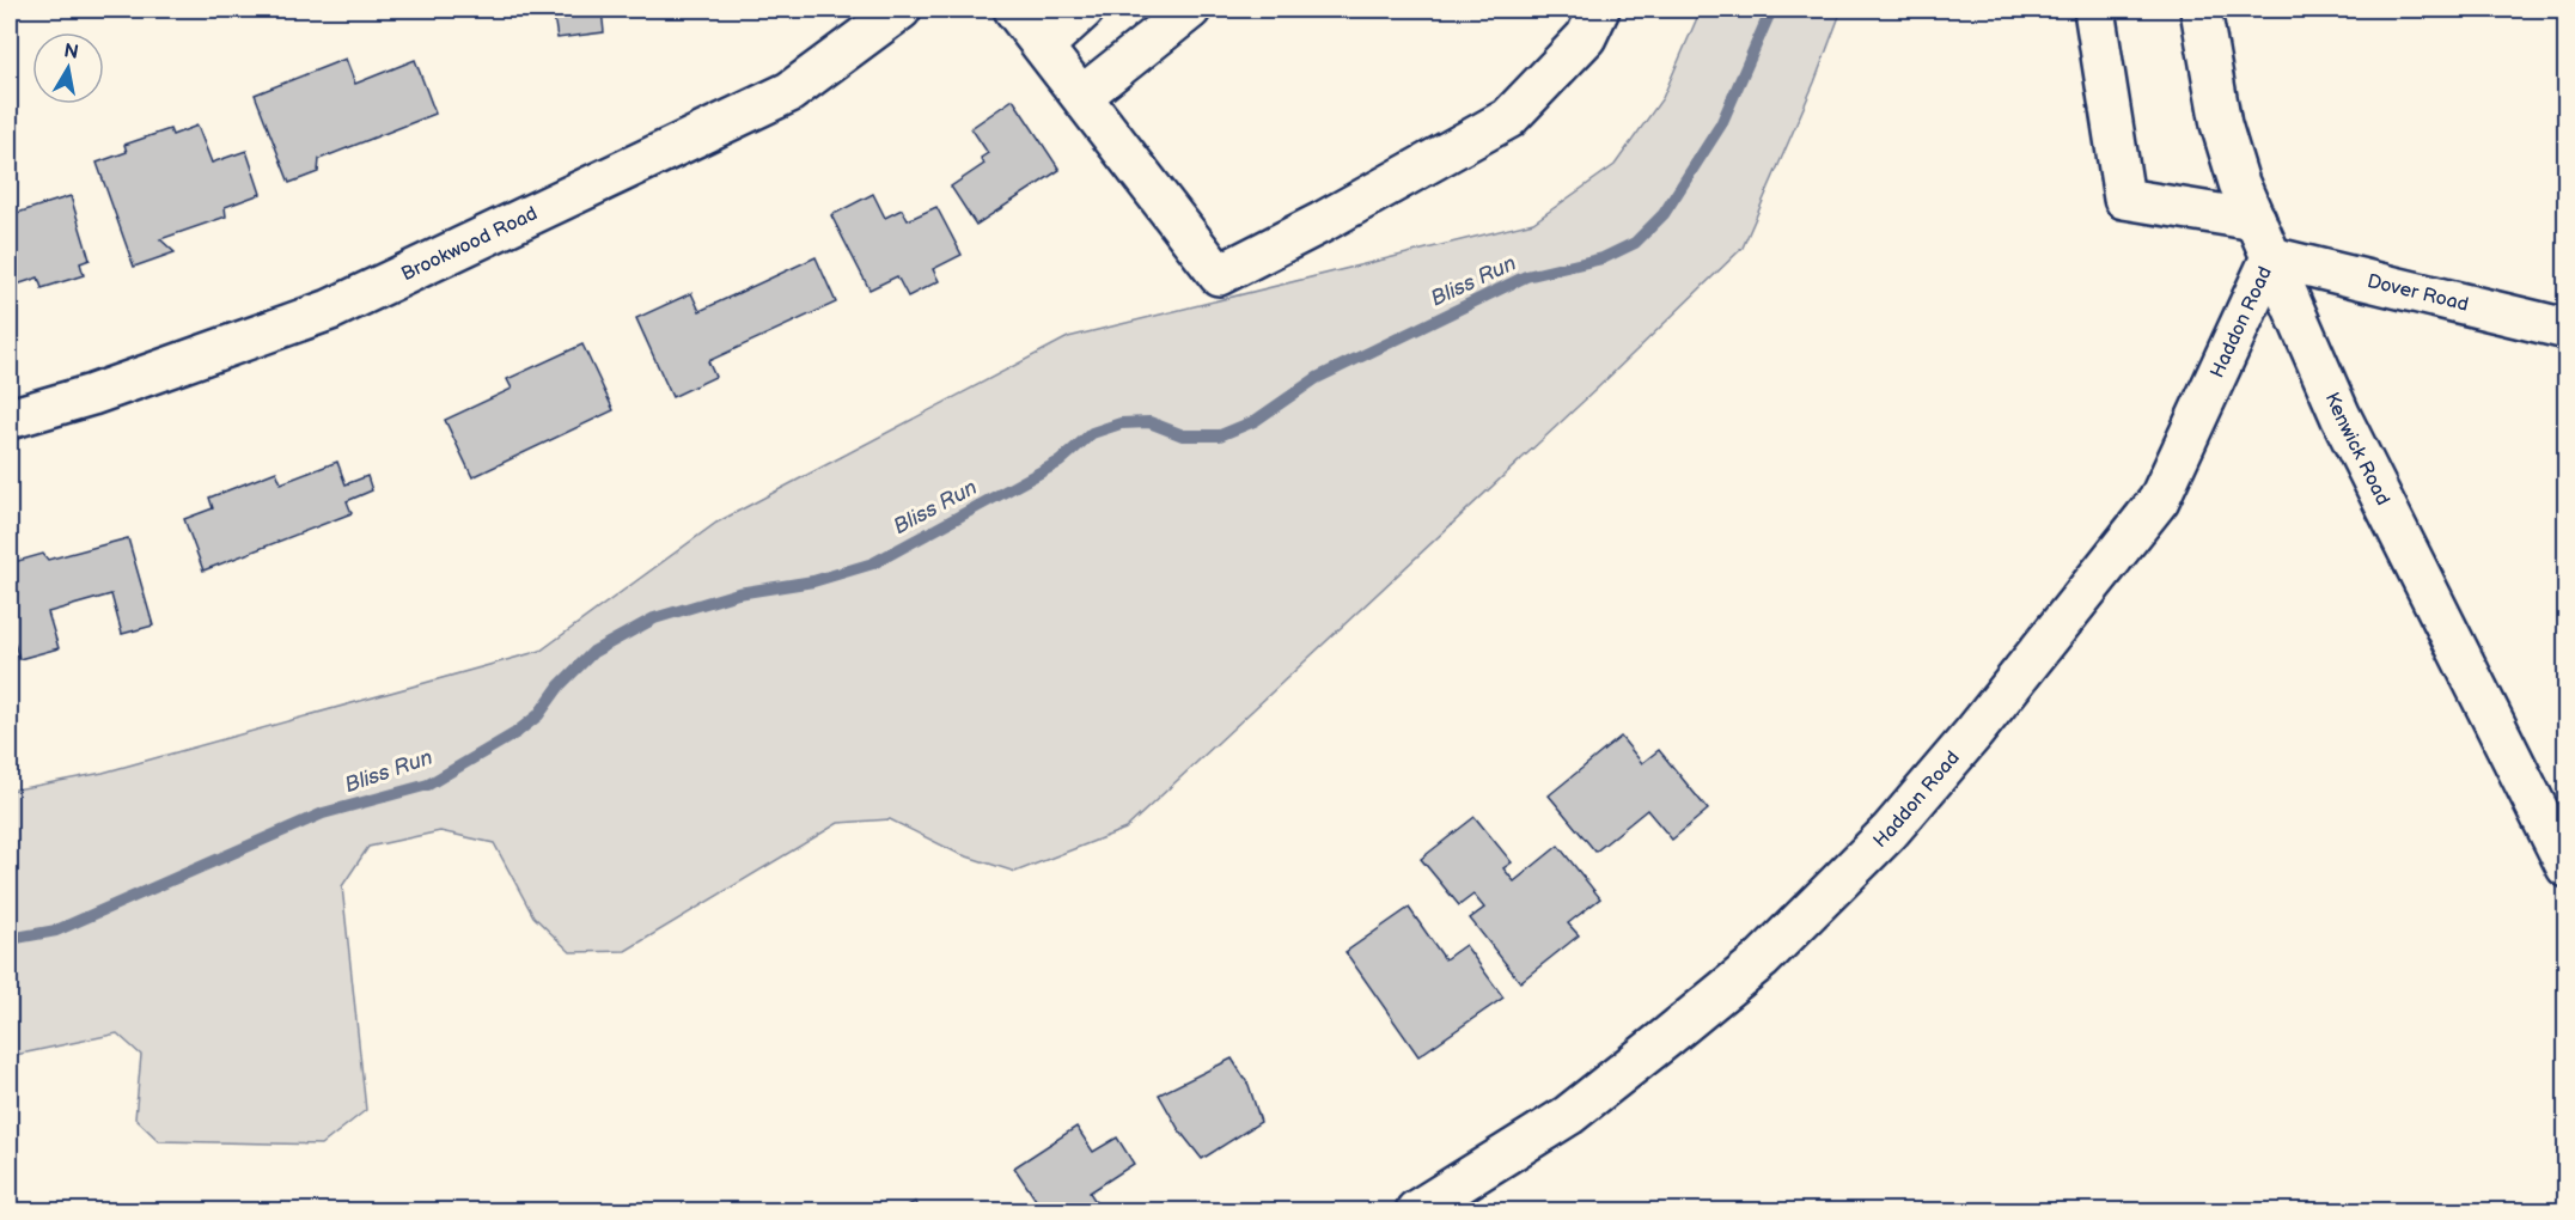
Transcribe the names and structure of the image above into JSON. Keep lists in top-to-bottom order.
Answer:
{
  "streets": {
    "street": [
      "Brookwood Road",
      "Dover Road",
      "Haddon Road",
      "Kenwick Road"
    ]
  },
  "crossings": [
    ["Dover Road", "Haddon Road"],
    ["Dover Road", "Kenwick Road"],
    ["Haddon Road", "Kenwick Road"]
  ],
  "water": ["Bliss Run"],
  "north": "top"
}
